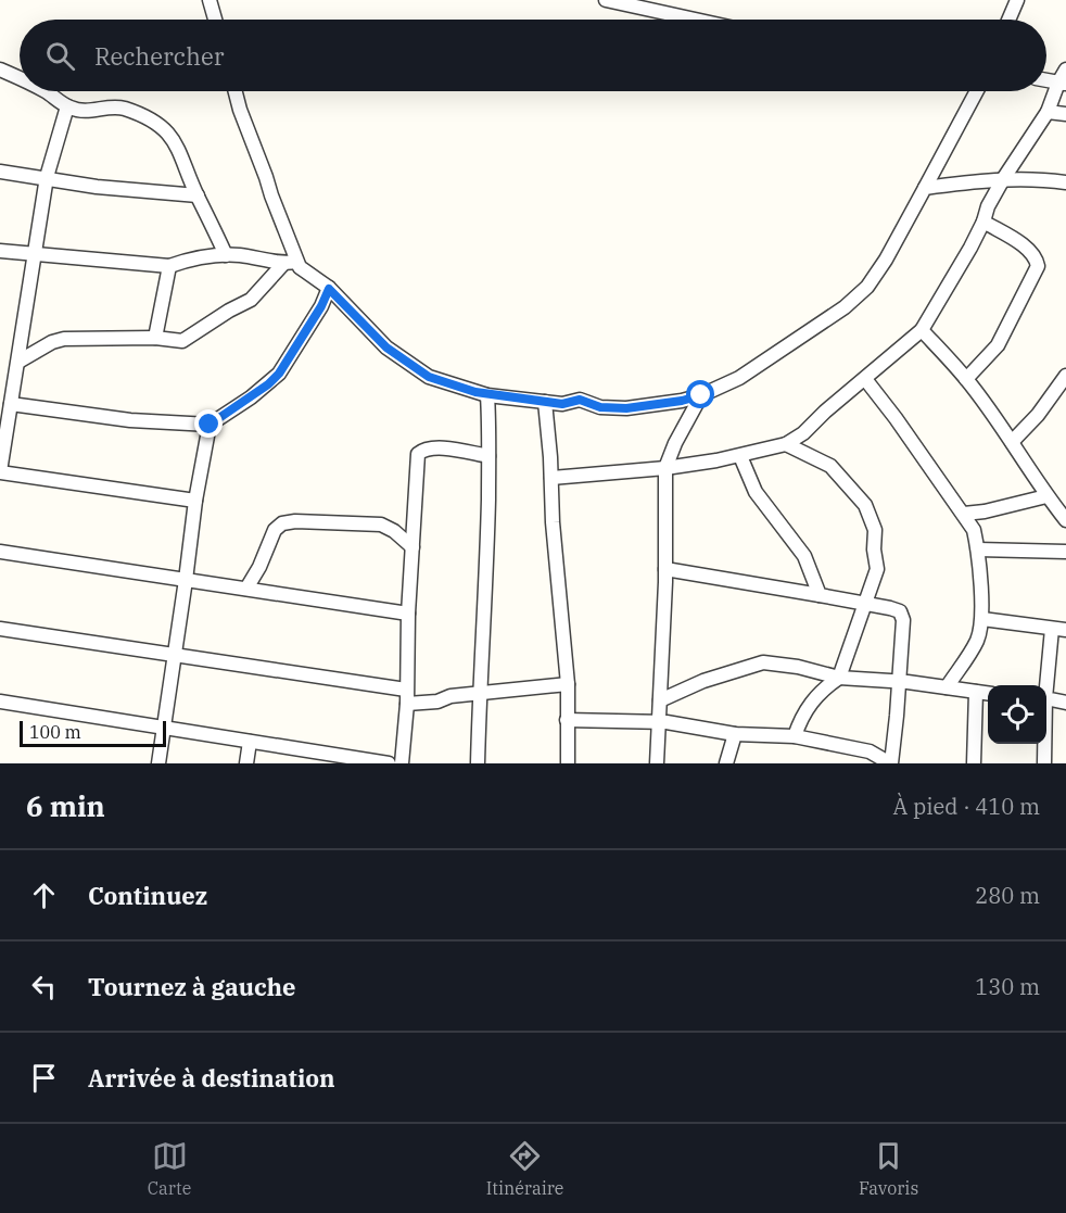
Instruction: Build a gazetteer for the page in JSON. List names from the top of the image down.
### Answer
{
  "scale_bar": "100 m",
  "page": {
    "search": "Rechercher",
    "scale": "100 m",
    "heading": ["6 min", "À pied · 410 m"],
    "list": [
      ["Continuez", "280 m"],
      ["Tournez à gauche", "130 m"],
      "Arrivée à destination"
    ],
    "nav": ["Carte", "Itinéraire", "Favoris"]
  }
}
